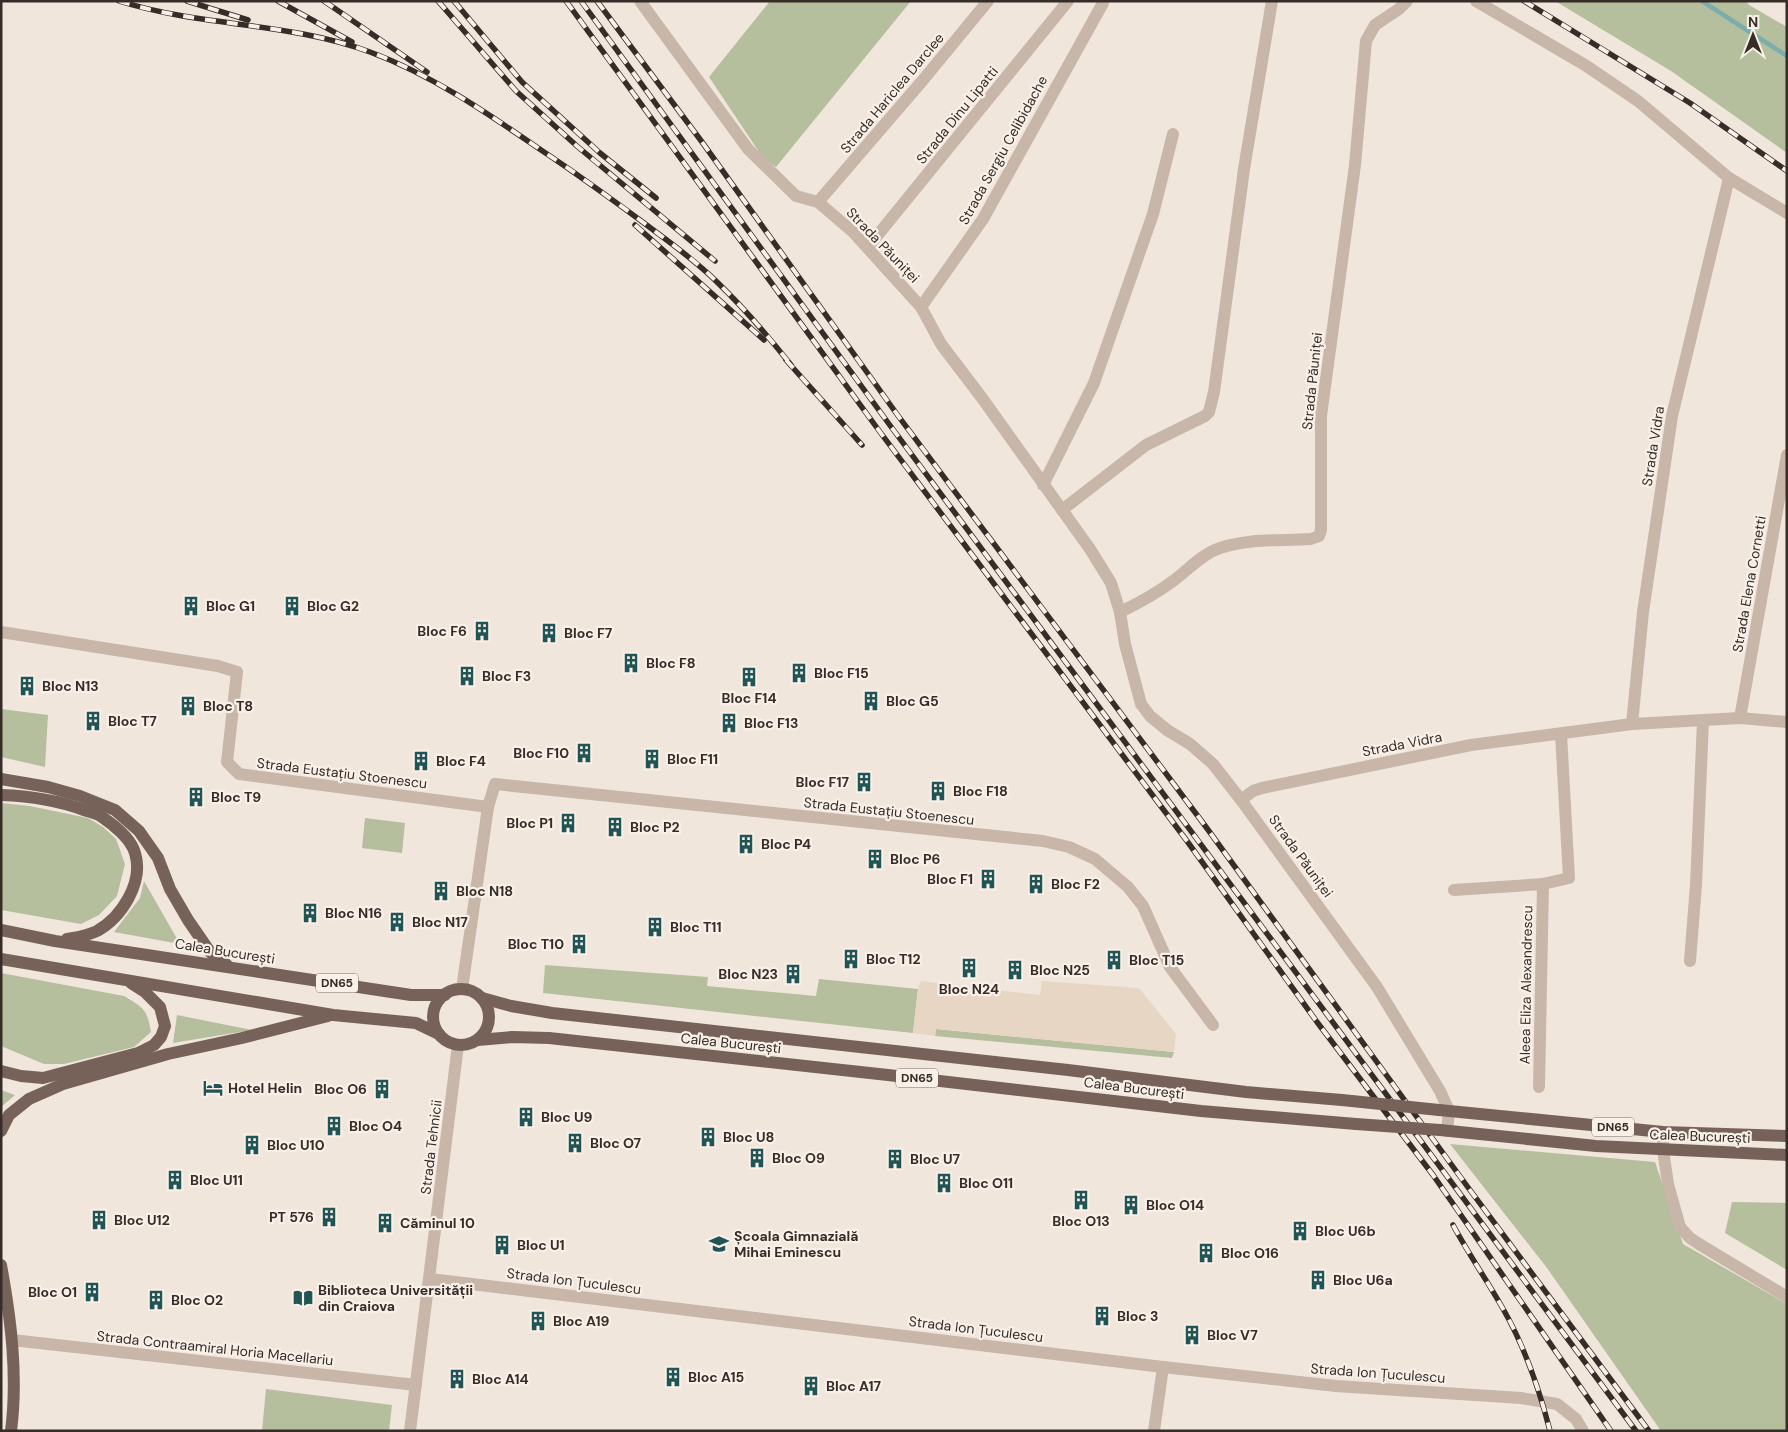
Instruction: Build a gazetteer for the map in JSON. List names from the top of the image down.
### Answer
{
  "streets": {
    "main road": ["Calea București", "DN65"],
    "street": [
      "Strada Hariclea Darclee",
      "Strada Dinu Lipatti",
      "Strada Sergiu Celibidache",
      "Strada Păuniței",
      "Strada Vidra",
      "Strada Elena Cornetti",
      "Strada Eustațiu Stoenescu",
      "Aleea Eliza Alexandrescu",
      "Strada Tehnicii",
      "Strada Ion Țuculescu",
      "Strada Contraamiral Horia Macellariu"
    ]
  },
  "crossings": [
    ["Strada Hariclea Darclee", "Strada Păuniței"],
    ["Strada Dinu Lipatti", "Strada Păuniței"],
    ["Strada Sergiu Celibidache", "Strada Păuniței"],
    ["Strada Păuniței", "Strada Vidra"],
    ["Strada Păuniței", "Calea București"],
    ["Strada Vidra", "Strada Elena Cornetti"],
    ["Strada Vidra", "Aleea Eliza Alexandrescu"],
    ["Strada Eustațiu Stoenescu", "Calea București"],
    ["Strada Eustațiu Stoenescu", "DN65"],
    ["Strada Eustațiu Stoenescu", "Strada Tehnicii"],
    ["Calea București", "DN65"],
    ["Calea București", "Strada Tehnicii"],
    ["DN65", "Strada Tehnicii"],
    ["Strada Tehnicii", "Strada Ion Țuculescu"],
    ["Strada Tehnicii", "Strada Contraamiral Horia Macellariu"]
  ],
  "places": {
    "building": [
      "Bloc G1",
      "Bloc G2",
      "Bloc F6",
      "Bloc F7",
      "Bloc F8",
      "Bloc F15",
      "Bloc F3",
      "Bloc F14",
      "Bloc N13",
      "Bloc G5",
      "Bloc T8",
      "Bloc T7",
      "Bloc F13",
      "Bloc F10",
      "Bloc F11",
      "Bloc F4",
      "Bloc F17",
      "Bloc F18",
      "Bloc T9",
      "Bloc P1",
      "Bloc P2",
      "Bloc P4",
      "Bloc P6",
      "Bloc F1",
      "Bloc F2",
      "Bloc N18",
      "Bloc N16",
      "Bloc N17",
      "Bloc T11",
      "Bloc T10",
      "Bloc T12",
      "Bloc T15",
      "Bloc N24",
      "Bloc N25",
      "Bloc N23",
      "Bloc O6",
      "Bloc U9",
      "Bloc O4",
      "Bloc U8",
      "Bloc O7",
      "Bloc U10",
      "Bloc O9",
      "Bloc U7",
      "Bloc U11",
      "Bloc O11",
      "Bloc O13",
      "Bloc O14",
      "PT 576",
      "Bloc U12",
      "Căminul 10",
      "Bloc U6b",
      "Bloc U1",
      "Bloc O16",
      "Bloc U6a",
      "Bloc O1",
      "Bloc O2",
      "Bloc 3",
      "Bloc A19",
      "Bloc V7",
      "Bloc A15",
      "Bloc A14",
      "Bloc A17"
    ],
    "hotel": ["Hotel Helin"],
    "school or university": ["Școala Gimnazială Mihai Eminescu"],
    "library": ["Biblioteca Universității din Craiova"]
  },
  "north": "top"
}
